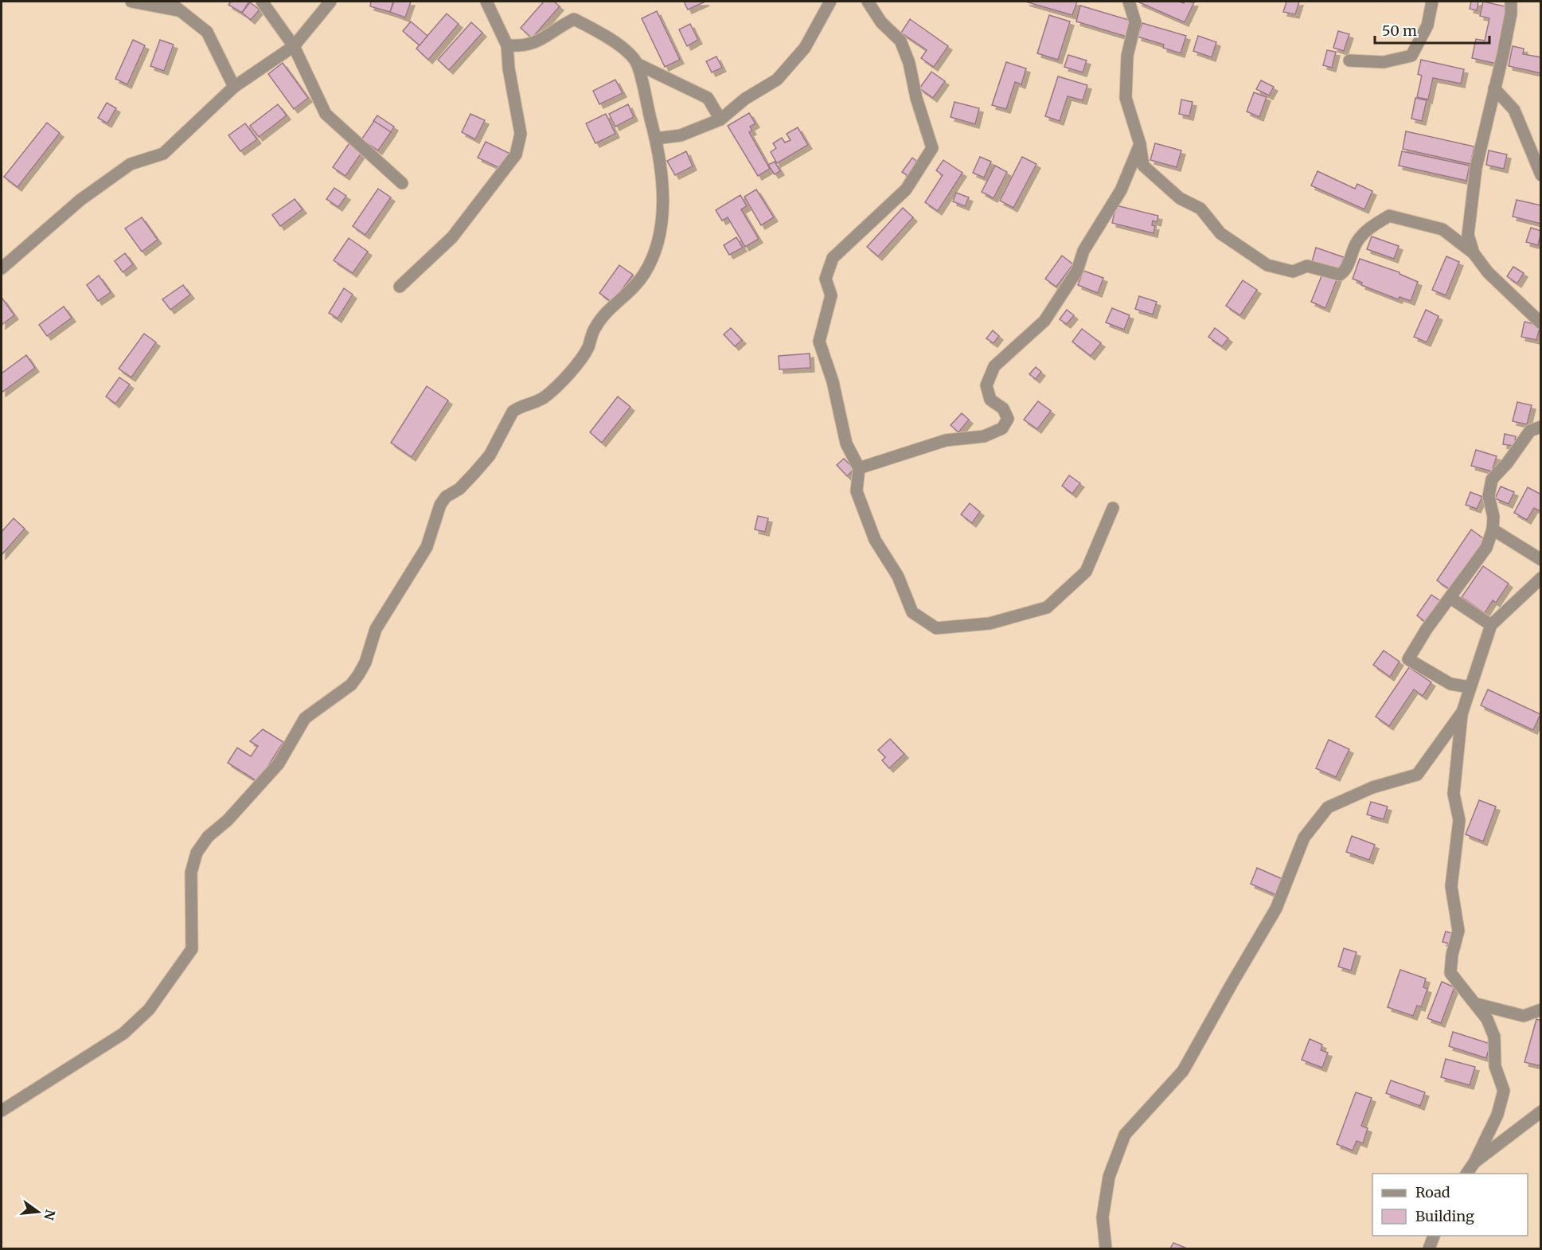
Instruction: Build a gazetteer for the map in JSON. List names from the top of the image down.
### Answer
{
  "legend": ["Road", "Building"],
  "scale_bar": "50 m",
  "north": "right"
}
